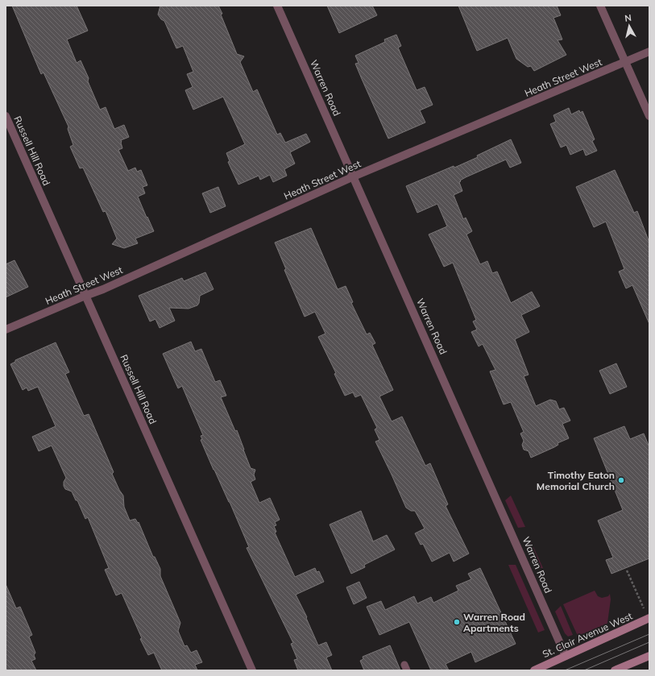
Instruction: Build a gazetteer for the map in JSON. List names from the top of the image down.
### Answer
{
  "streets": {
    "main road": ["St. Clair Avenue West"],
    "street": ["Heath Street West", "Warren Road", "Russell Hill Road"]
  },
  "crossings": [
    ["Heath Street West", "Warren Road"],
    ["Heath Street West", "Russell Hill Road"],
    ["Warren Road", "St. Clair Avenue West"]
  ],
  "places": ["Timothy Eaton Memorial Church", "Warren Road Apartments"],
  "north": "top"
}
